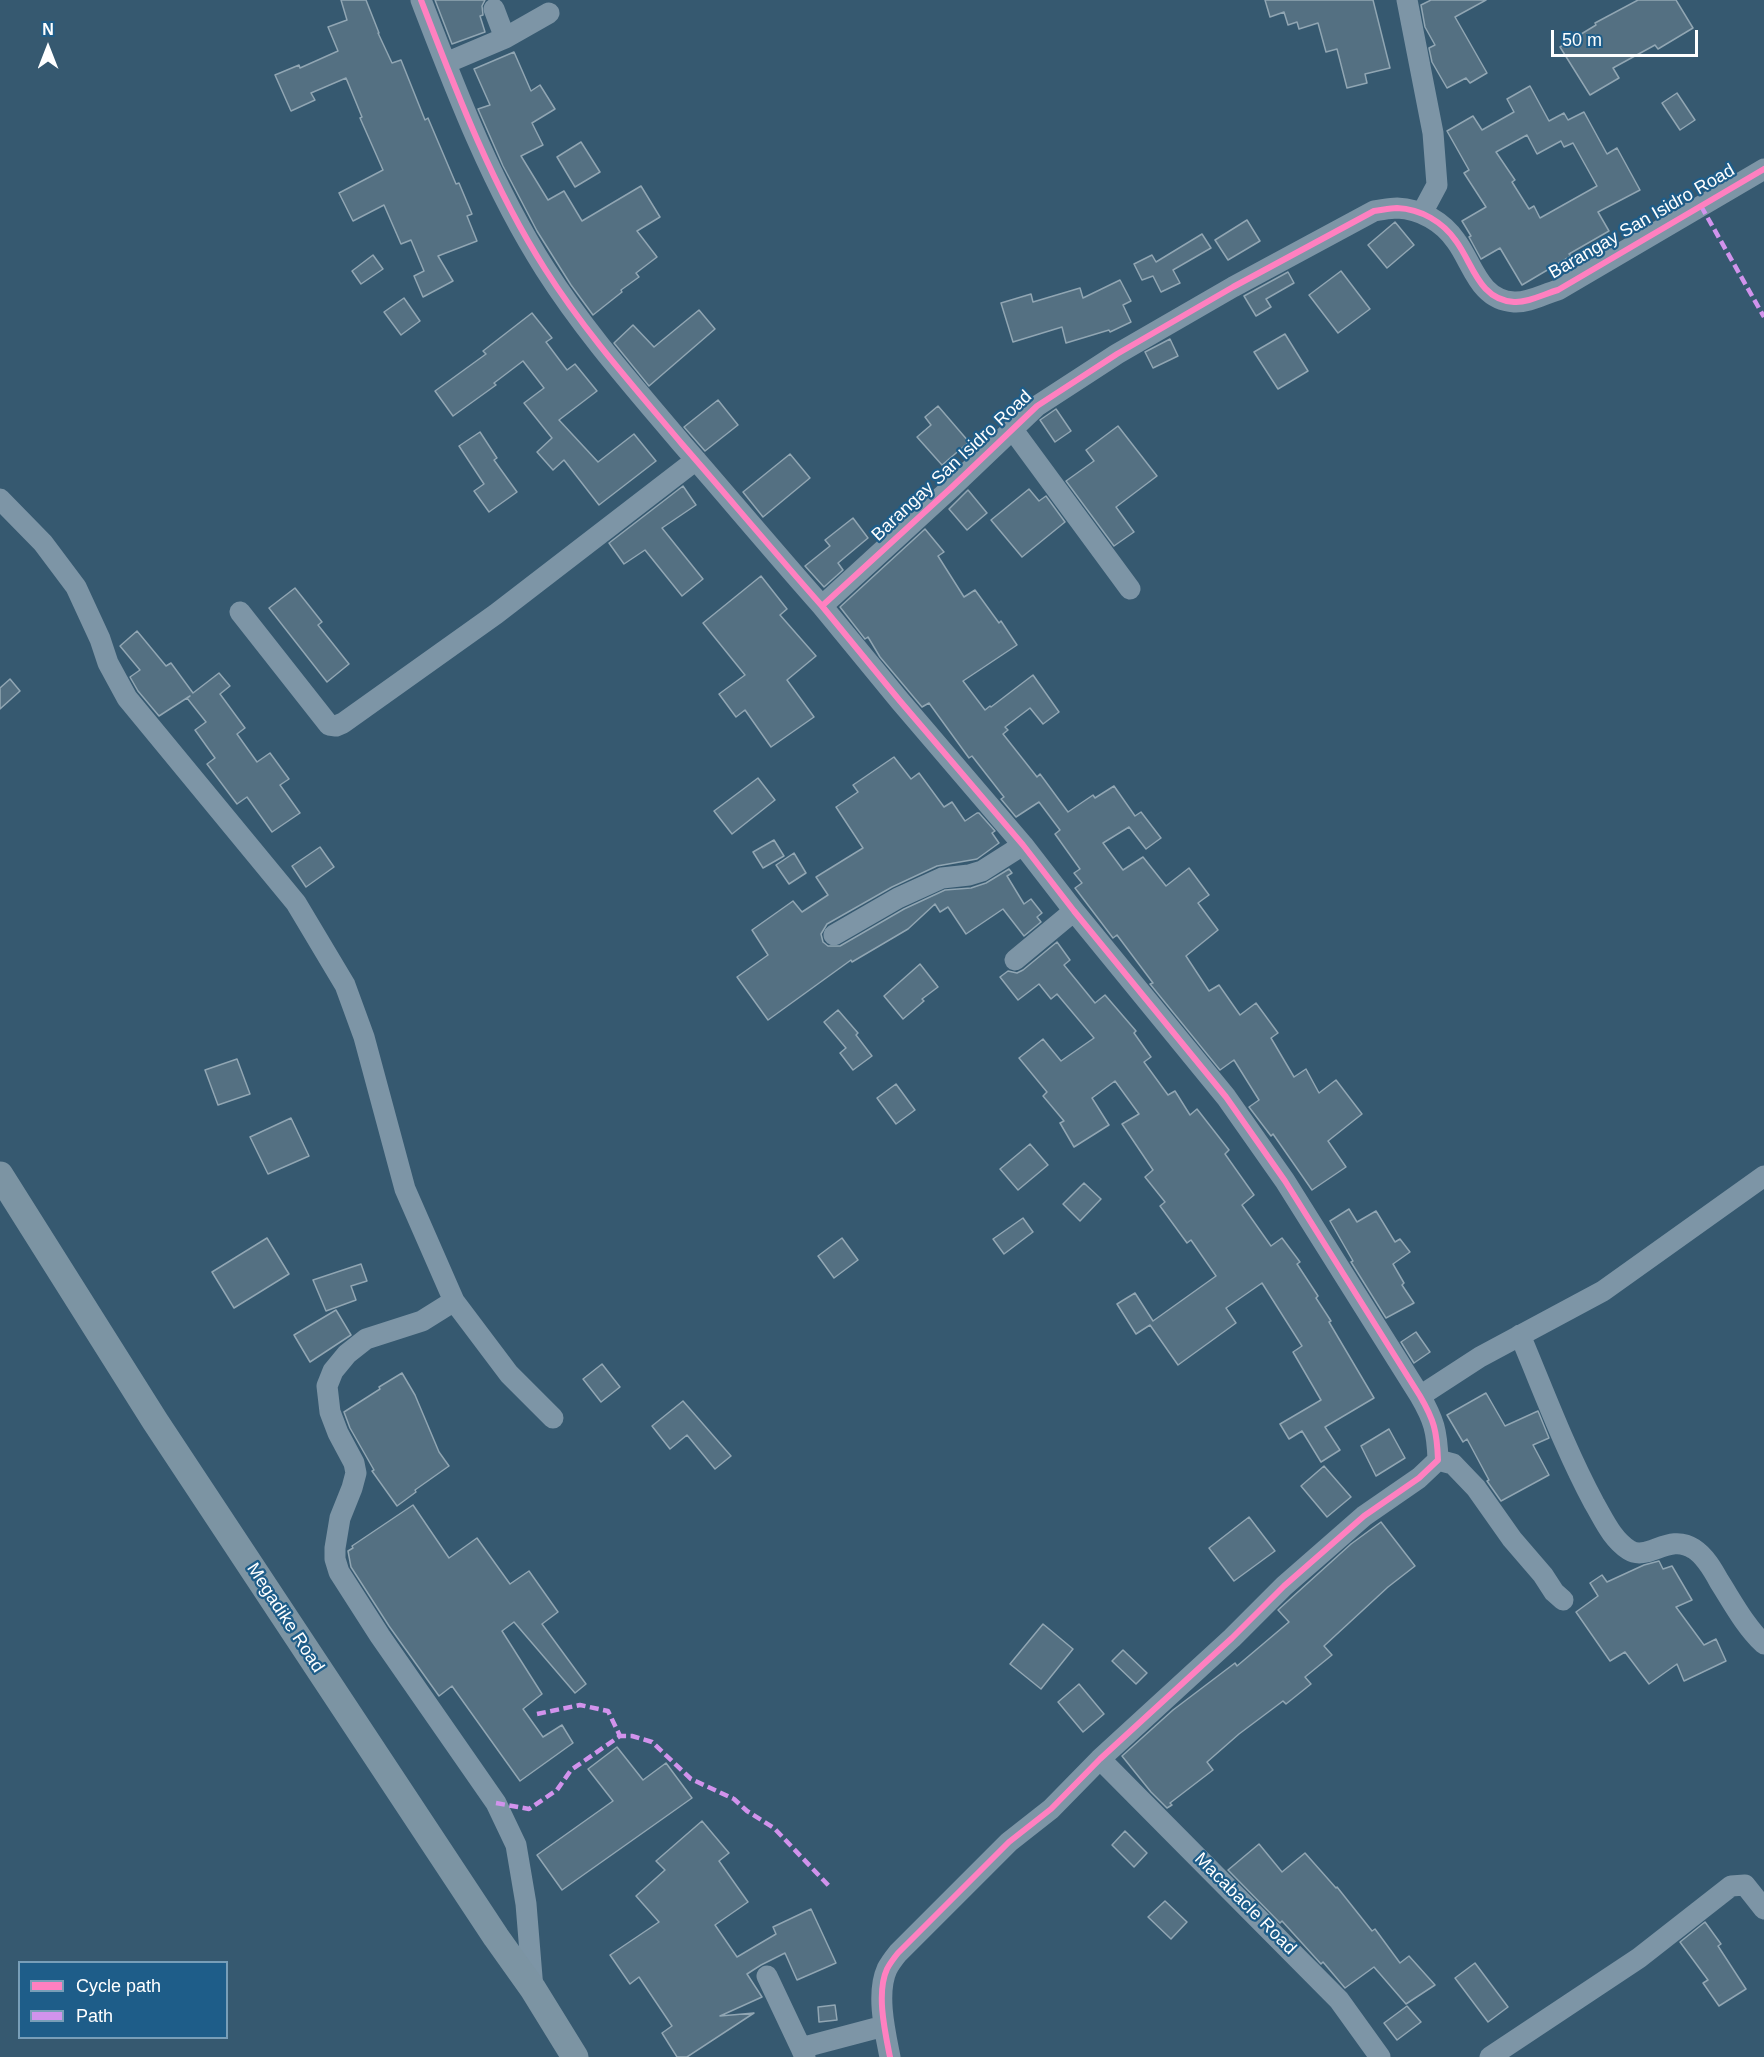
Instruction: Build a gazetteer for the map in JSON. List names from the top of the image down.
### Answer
{
  "streets": {
    "main road": ["Megadike Road"],
    "street": ["Barangay San Isidro Road", "Macabacle Road"]
  },
  "legend": ["Cycle path", "Path"],
  "scale_bar": "50 m",
  "north": "top"
}
